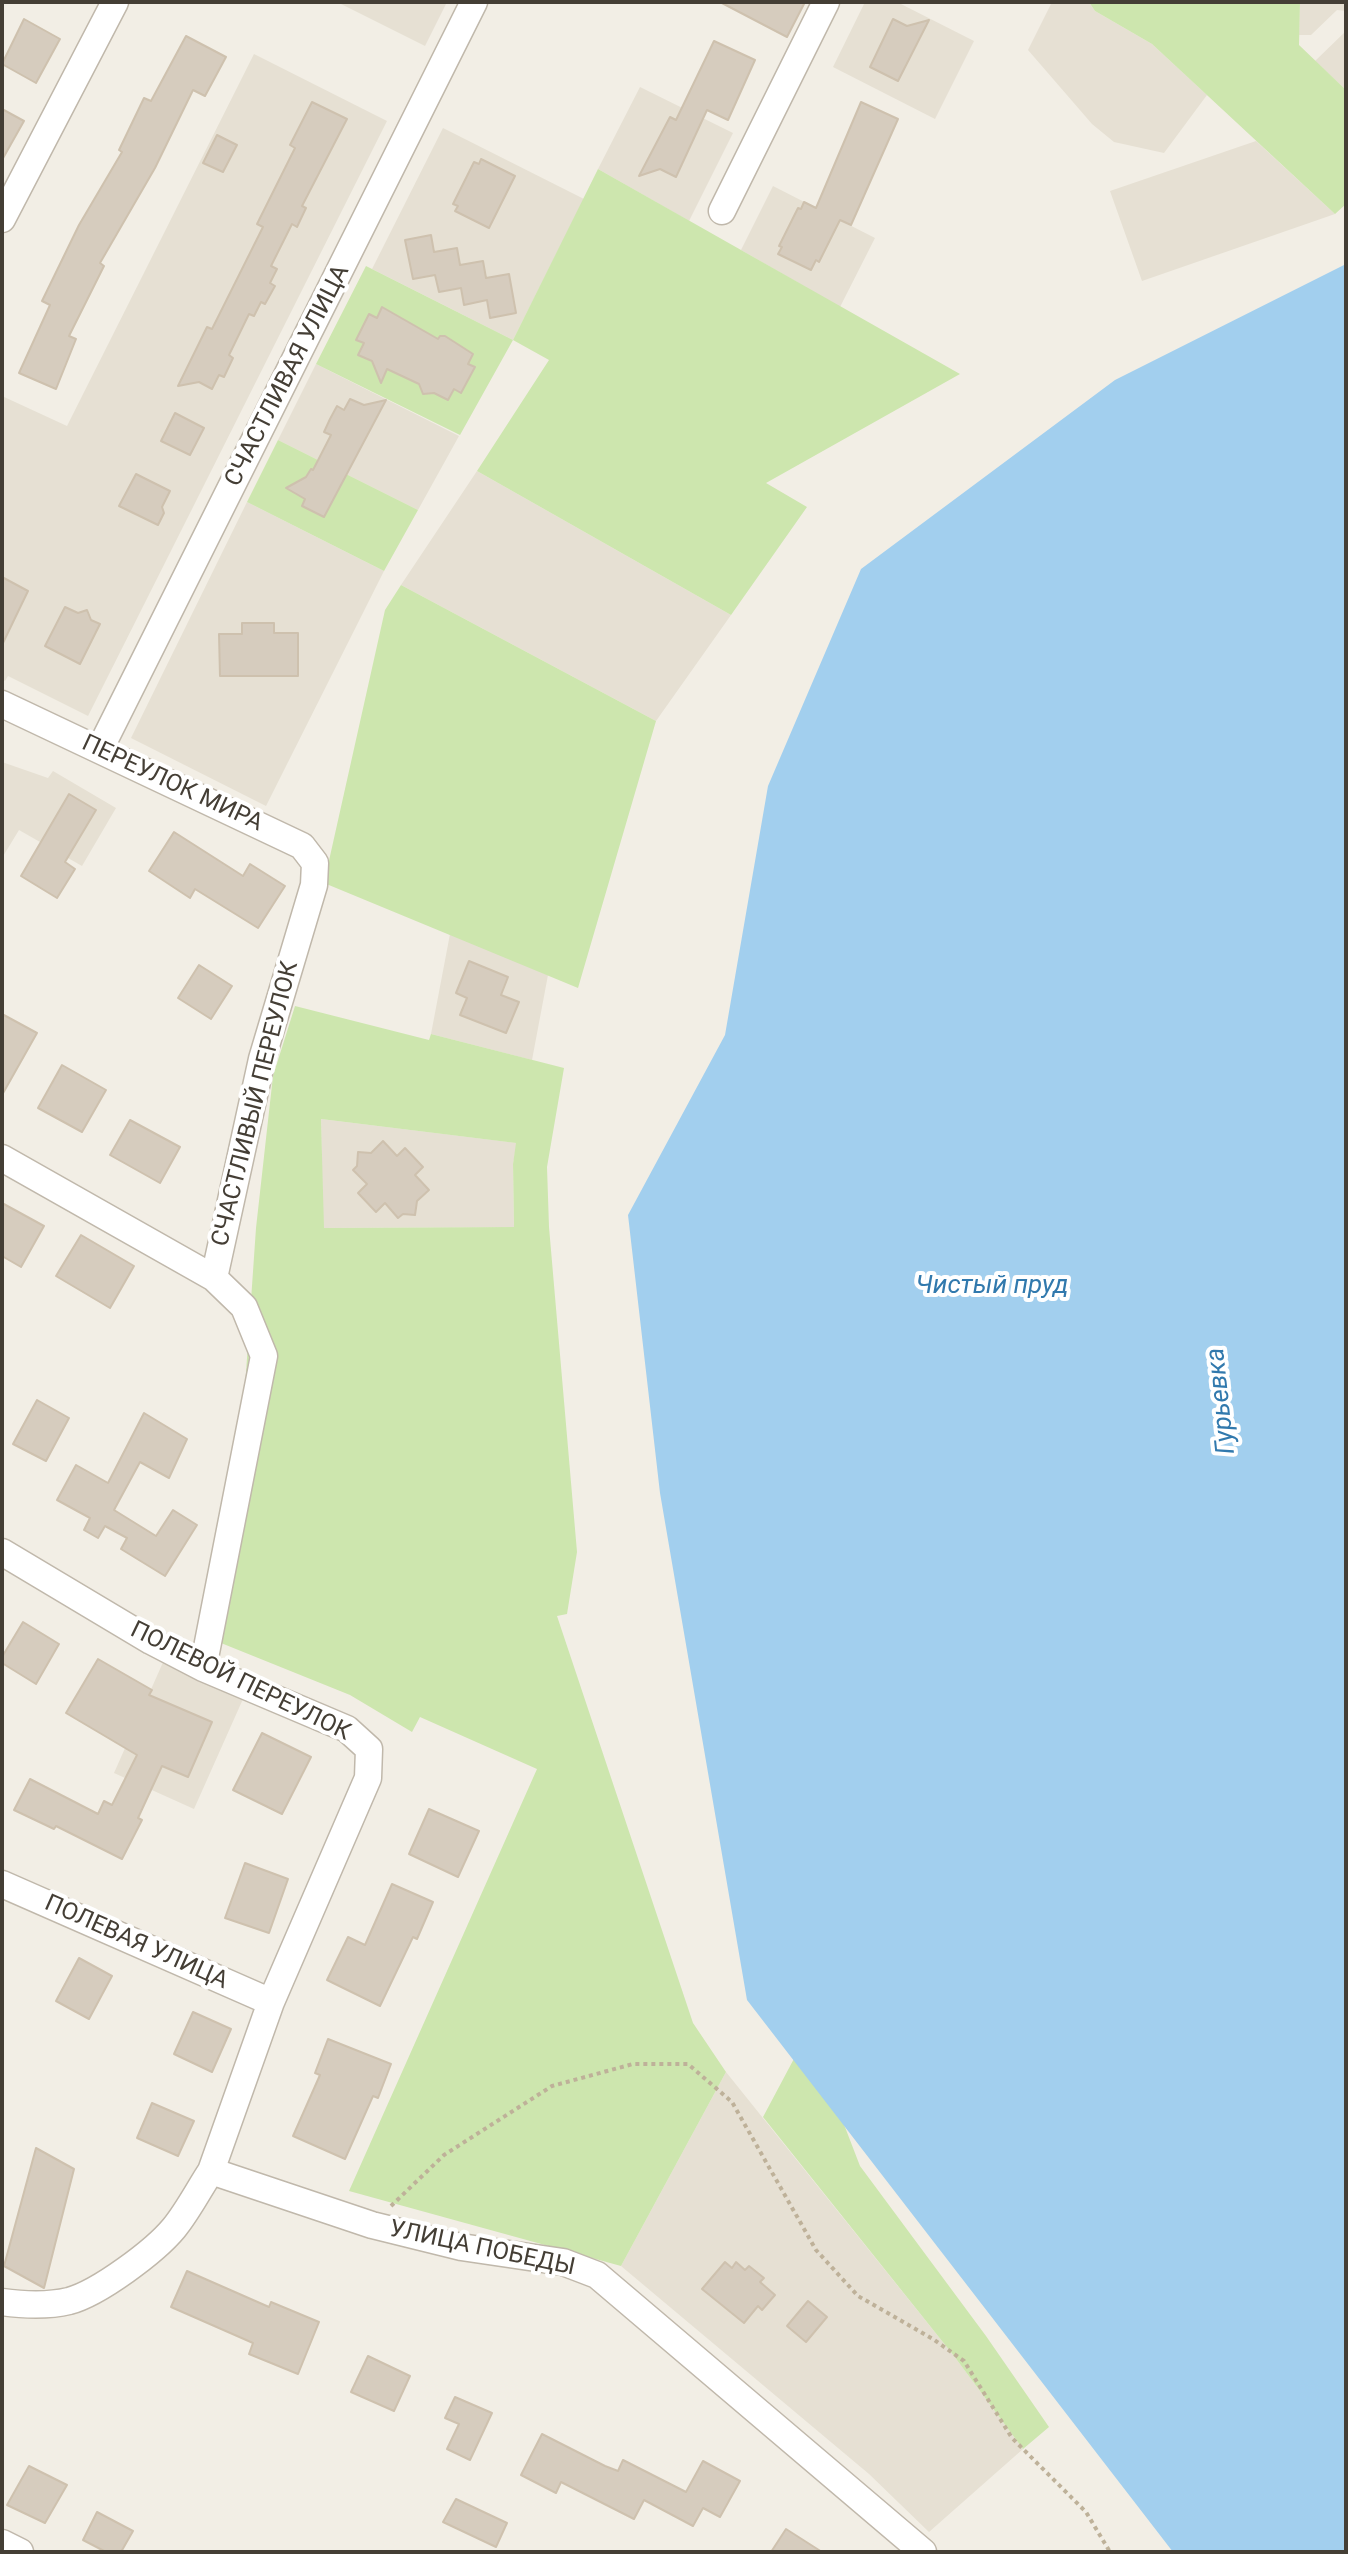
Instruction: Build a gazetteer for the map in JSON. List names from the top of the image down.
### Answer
{
  "streets": {
    "street": [
      "СЧАСТЛИВАЯ УЛИЦА",
      "ПЕРЕУЛОК МИРА",
      "СЧАСТЛИВЫЙ ПЕРЕУЛОК",
      "ПОЛЕВОЙ ПЕРЕУЛОК",
      "ПОЛЕВАЯ УЛИЦА",
      "УЛИЦА ПОБЕДЫ"
    ]
  },
  "crossings": [
    ["СЧАСТЛИВАЯ УЛИЦА", "ПЕРЕУЛОК МИРА"],
    ["ПЕРЕУЛОК МИРА", "СЧАСТЛИВЫЙ ПЕРЕУЛОК"],
    ["ПОЛЕВОЙ ПЕРЕУЛОК", "ПОЛЕВАЯ УЛИЦА"]
  ],
  "water": ["Чистый пруд", "Гурьевка"]
}
